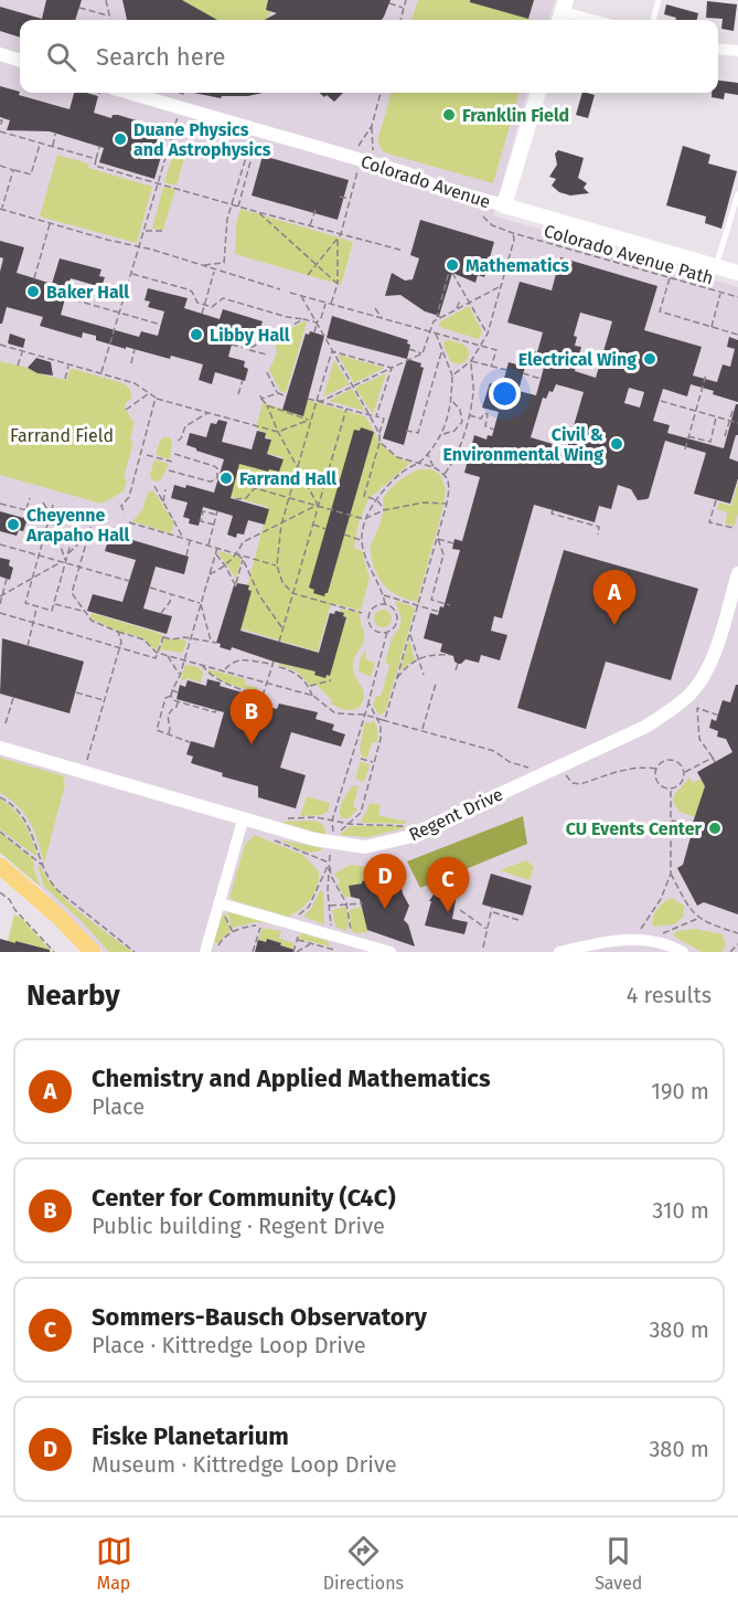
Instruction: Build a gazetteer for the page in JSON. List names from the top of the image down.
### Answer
{
  "streets": {
    "main road": ["Colorado Avenue"],
    "street": ["Regent Drive"],
    "path": ["Colorado Avenue Path"]
  },
  "parks": ["Farrand Field"],
  "places": [
    "Franklin Field",
    "Duane Physics and Astrophysics",
    "Mathematics",
    "Baker Hall",
    "Libby Hall",
    "Electrical Wing",
    "Civil & Environmental Wing",
    "Farrand Hall",
    "Cheyenne Arapaho Hall",
    "CU Events Center"
  ],
  "page": {
    "search": "Search here",
    "pins": [
      "A",
      "B",
      "D",
      "C"
    ],
    "heading": ["Nearby", "4 results"],
    "list": [
      {
        "mark": "A",
        "name": "Chemistry and Applied Mathematics",
        "note": "Place",
        "value": "190 m"
      },
      {
        "mark": "B",
        "name": "Center for Community (C4C)",
        "note": "Public building · Regent Drive",
        "value": "310 m"
      },
      {
        "mark": "C",
        "name": "Sommers-Bausch Observatory",
        "note": "Place · Kittredge Loop Drive",
        "value": "380 m"
      },
      {
        "mark": "D",
        "name": "Fiske Planetarium",
        "note": "Museum · Kittredge Loop Drive",
        "value": "380 m"
      }
    ],
    "nav": ["Map", "Directions", "Saved"]
  }
}
